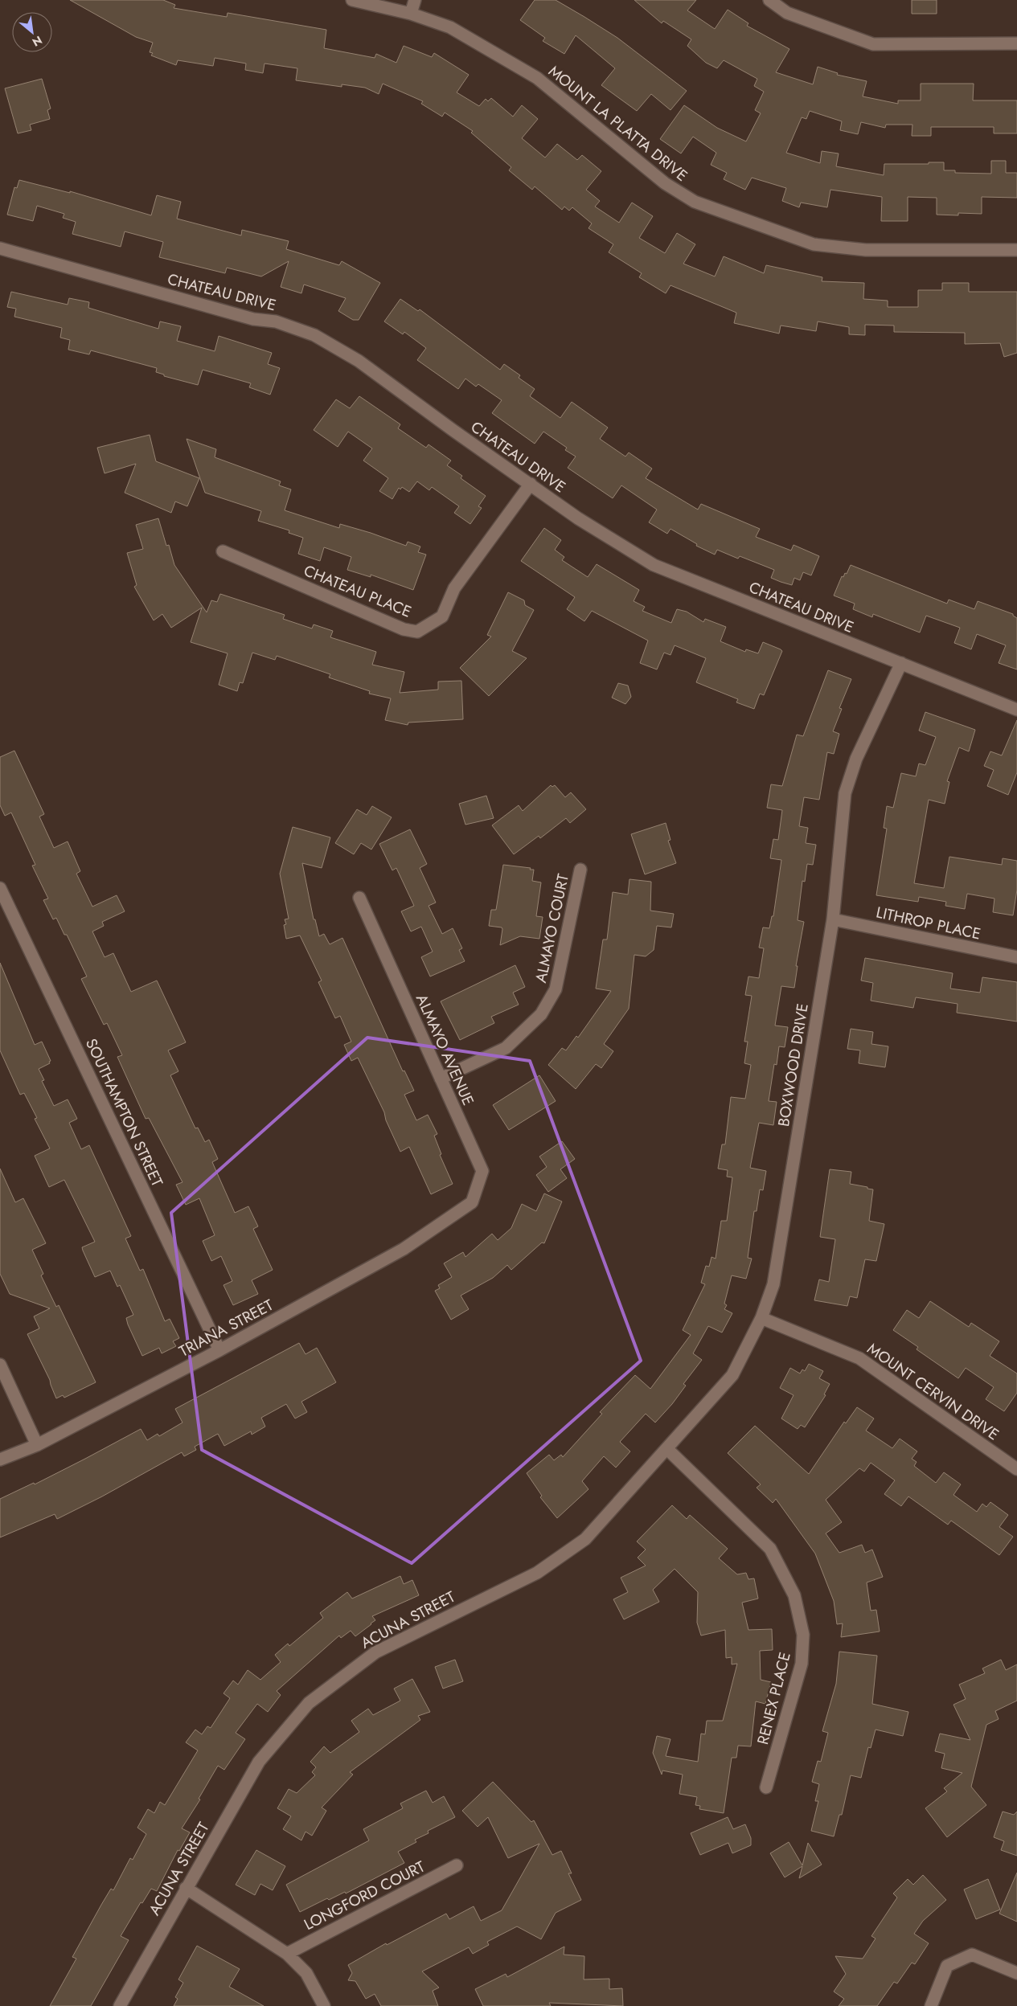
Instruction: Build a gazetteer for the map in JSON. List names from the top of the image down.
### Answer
{
  "streets": {
    "street": [
      "MOUNT LA PLATTA DRIVE",
      "CHATEAU DRIVE",
      "CHATEAU PLACE",
      "LITHROP PLACE",
      "ALMAYO COURT",
      "ALMAYO AVENUE",
      "BOXWOOD DRIVE",
      "SOUTHAMPTON STREET",
      "TRIANA STREET",
      "MOUNT CERVIN DRIVE",
      "ACUNA STREET",
      "RENEX PLACE",
      "LONGFORD COURT"
    ]
  },
  "crossings": [
    ["CHATEAU DRIVE", "CHATEAU PLACE"],
    ["CHATEAU DRIVE", "BOXWOOD DRIVE"],
    ["LITHROP PLACE", "BOXWOOD DRIVE"],
    ["ALMAYO COURT", "ALMAYO AVENUE"],
    ["ALMAYO AVENUE", "TRIANA STREET"],
    ["BOXWOOD DRIVE", "MOUNT CERVIN DRIVE"],
    ["BOXWOOD DRIVE", "ACUNA STREET"],
    ["BOXWOOD DRIVE", "RENEX PLACE"],
    ["SOUTHAMPTON STREET", "TRIANA STREET"],
    ["ACUNA STREET", "RENEX PLACE"]
  ],
  "north": "bottom right"
}
